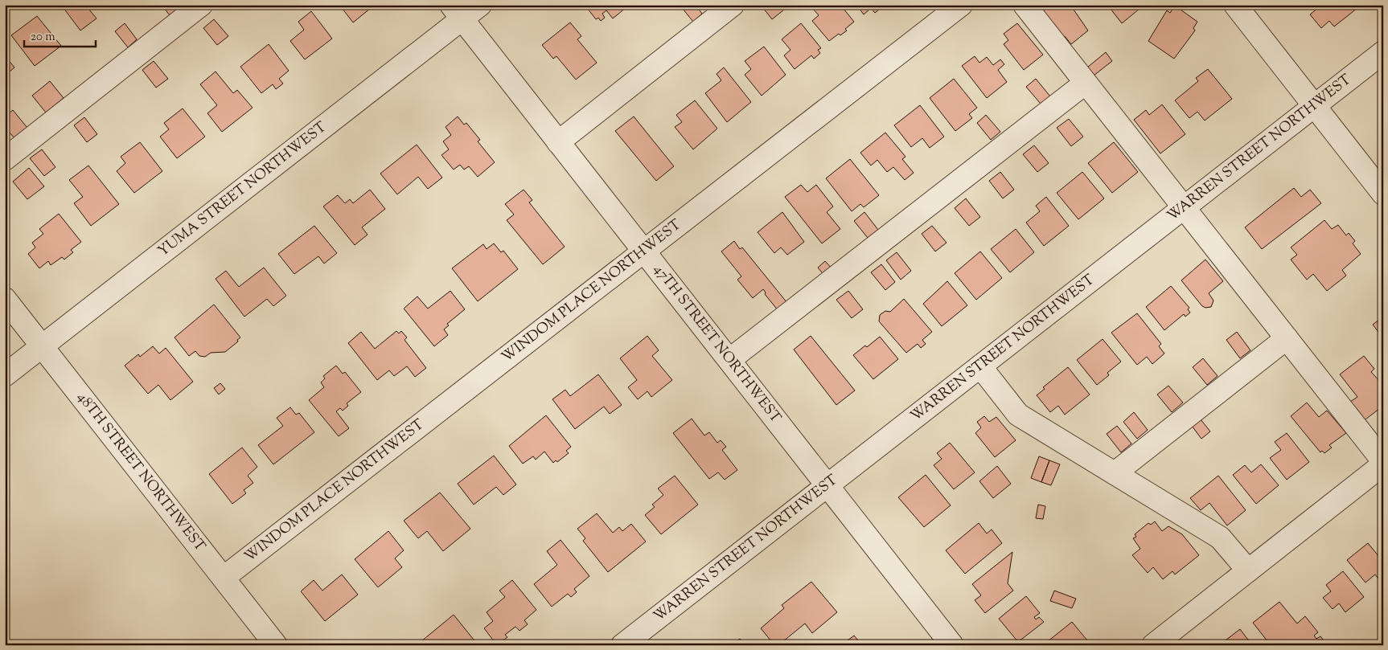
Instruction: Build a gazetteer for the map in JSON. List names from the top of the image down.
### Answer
{
  "streets": {
    "street": [
      "WARREN STREET NORTHWEST",
      "YUMA STREET NORTHWEST",
      "WINDOM PLACE NORTHWEST",
      "47TH STREET NORTHWEST",
      "48TH STREET NORTHWEST"
    ]
  },
  "crossings": [
    ["WARREN STREET NORTHWEST", "47TH STREET NORTHWEST"],
    ["YUMA STREET NORTHWEST", "47TH STREET NORTHWEST"],
    ["YUMA STREET NORTHWEST", "48TH STREET NORTHWEST"],
    ["WINDOM PLACE NORTHWEST", "47TH STREET NORTHWEST"],
    ["WINDOM PLACE NORTHWEST", "48TH STREET NORTHWEST"]
  ],
  "scale_bar": "20 m"
}
